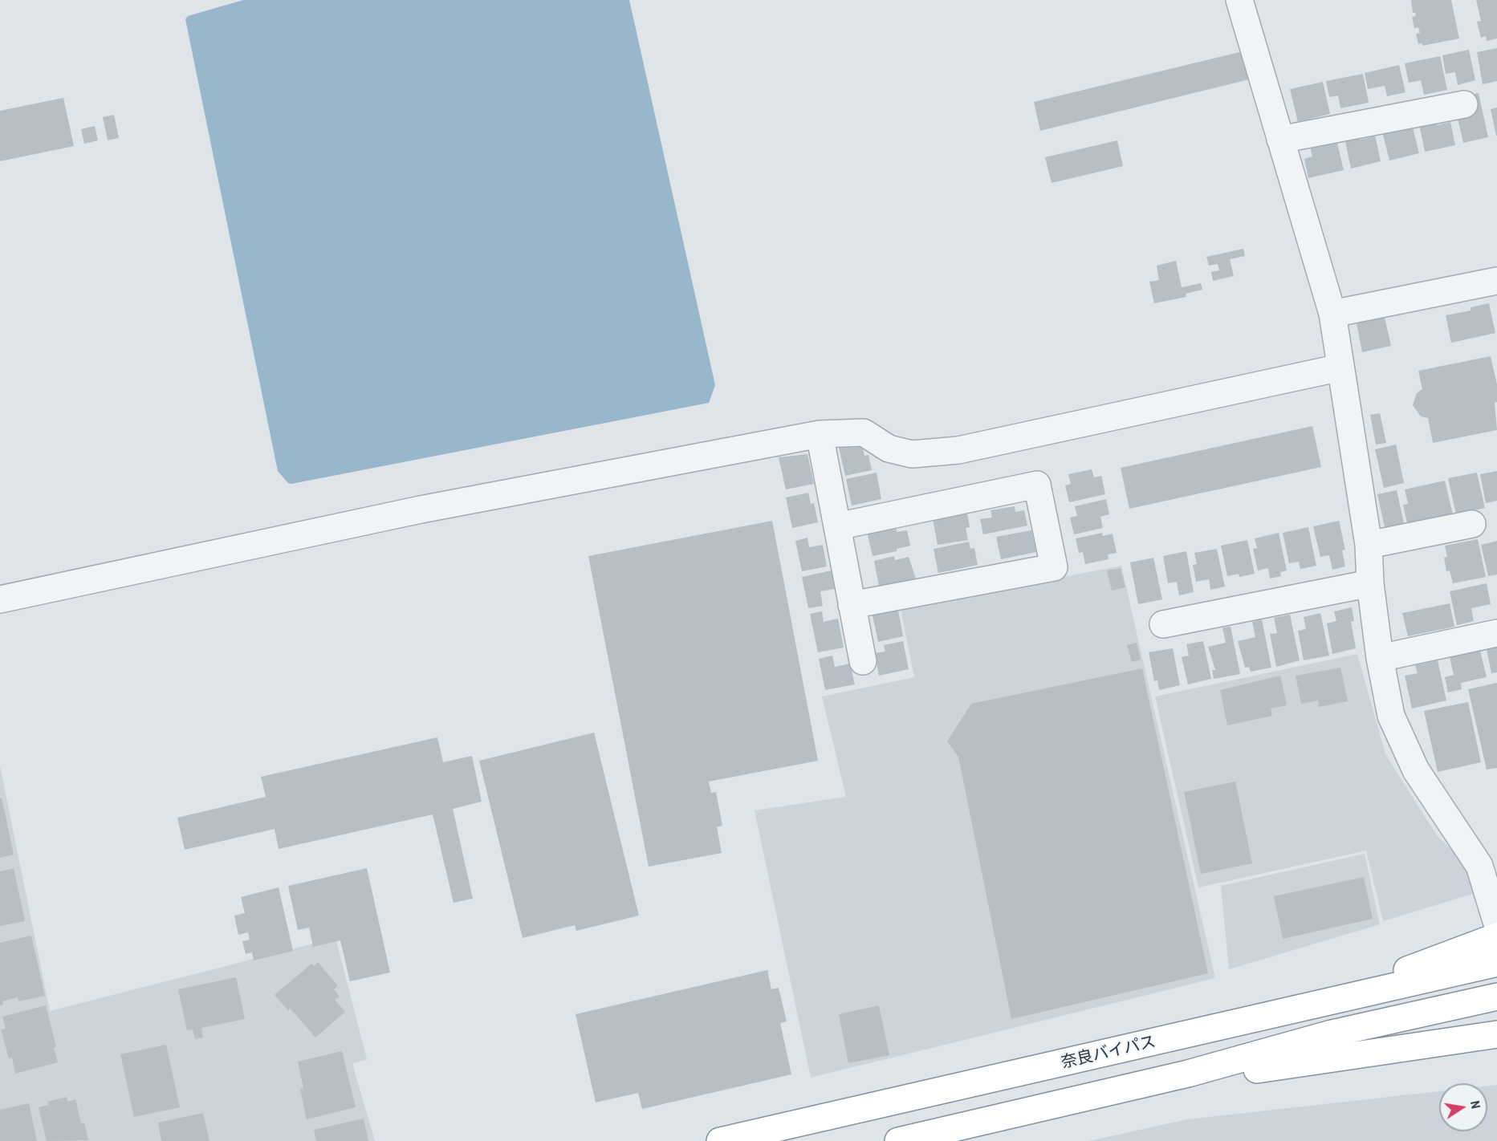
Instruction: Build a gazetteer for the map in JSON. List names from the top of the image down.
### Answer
{
  "streets": {
    "highway": ["奈良バイパス"]
  },
  "north": "right"
}
